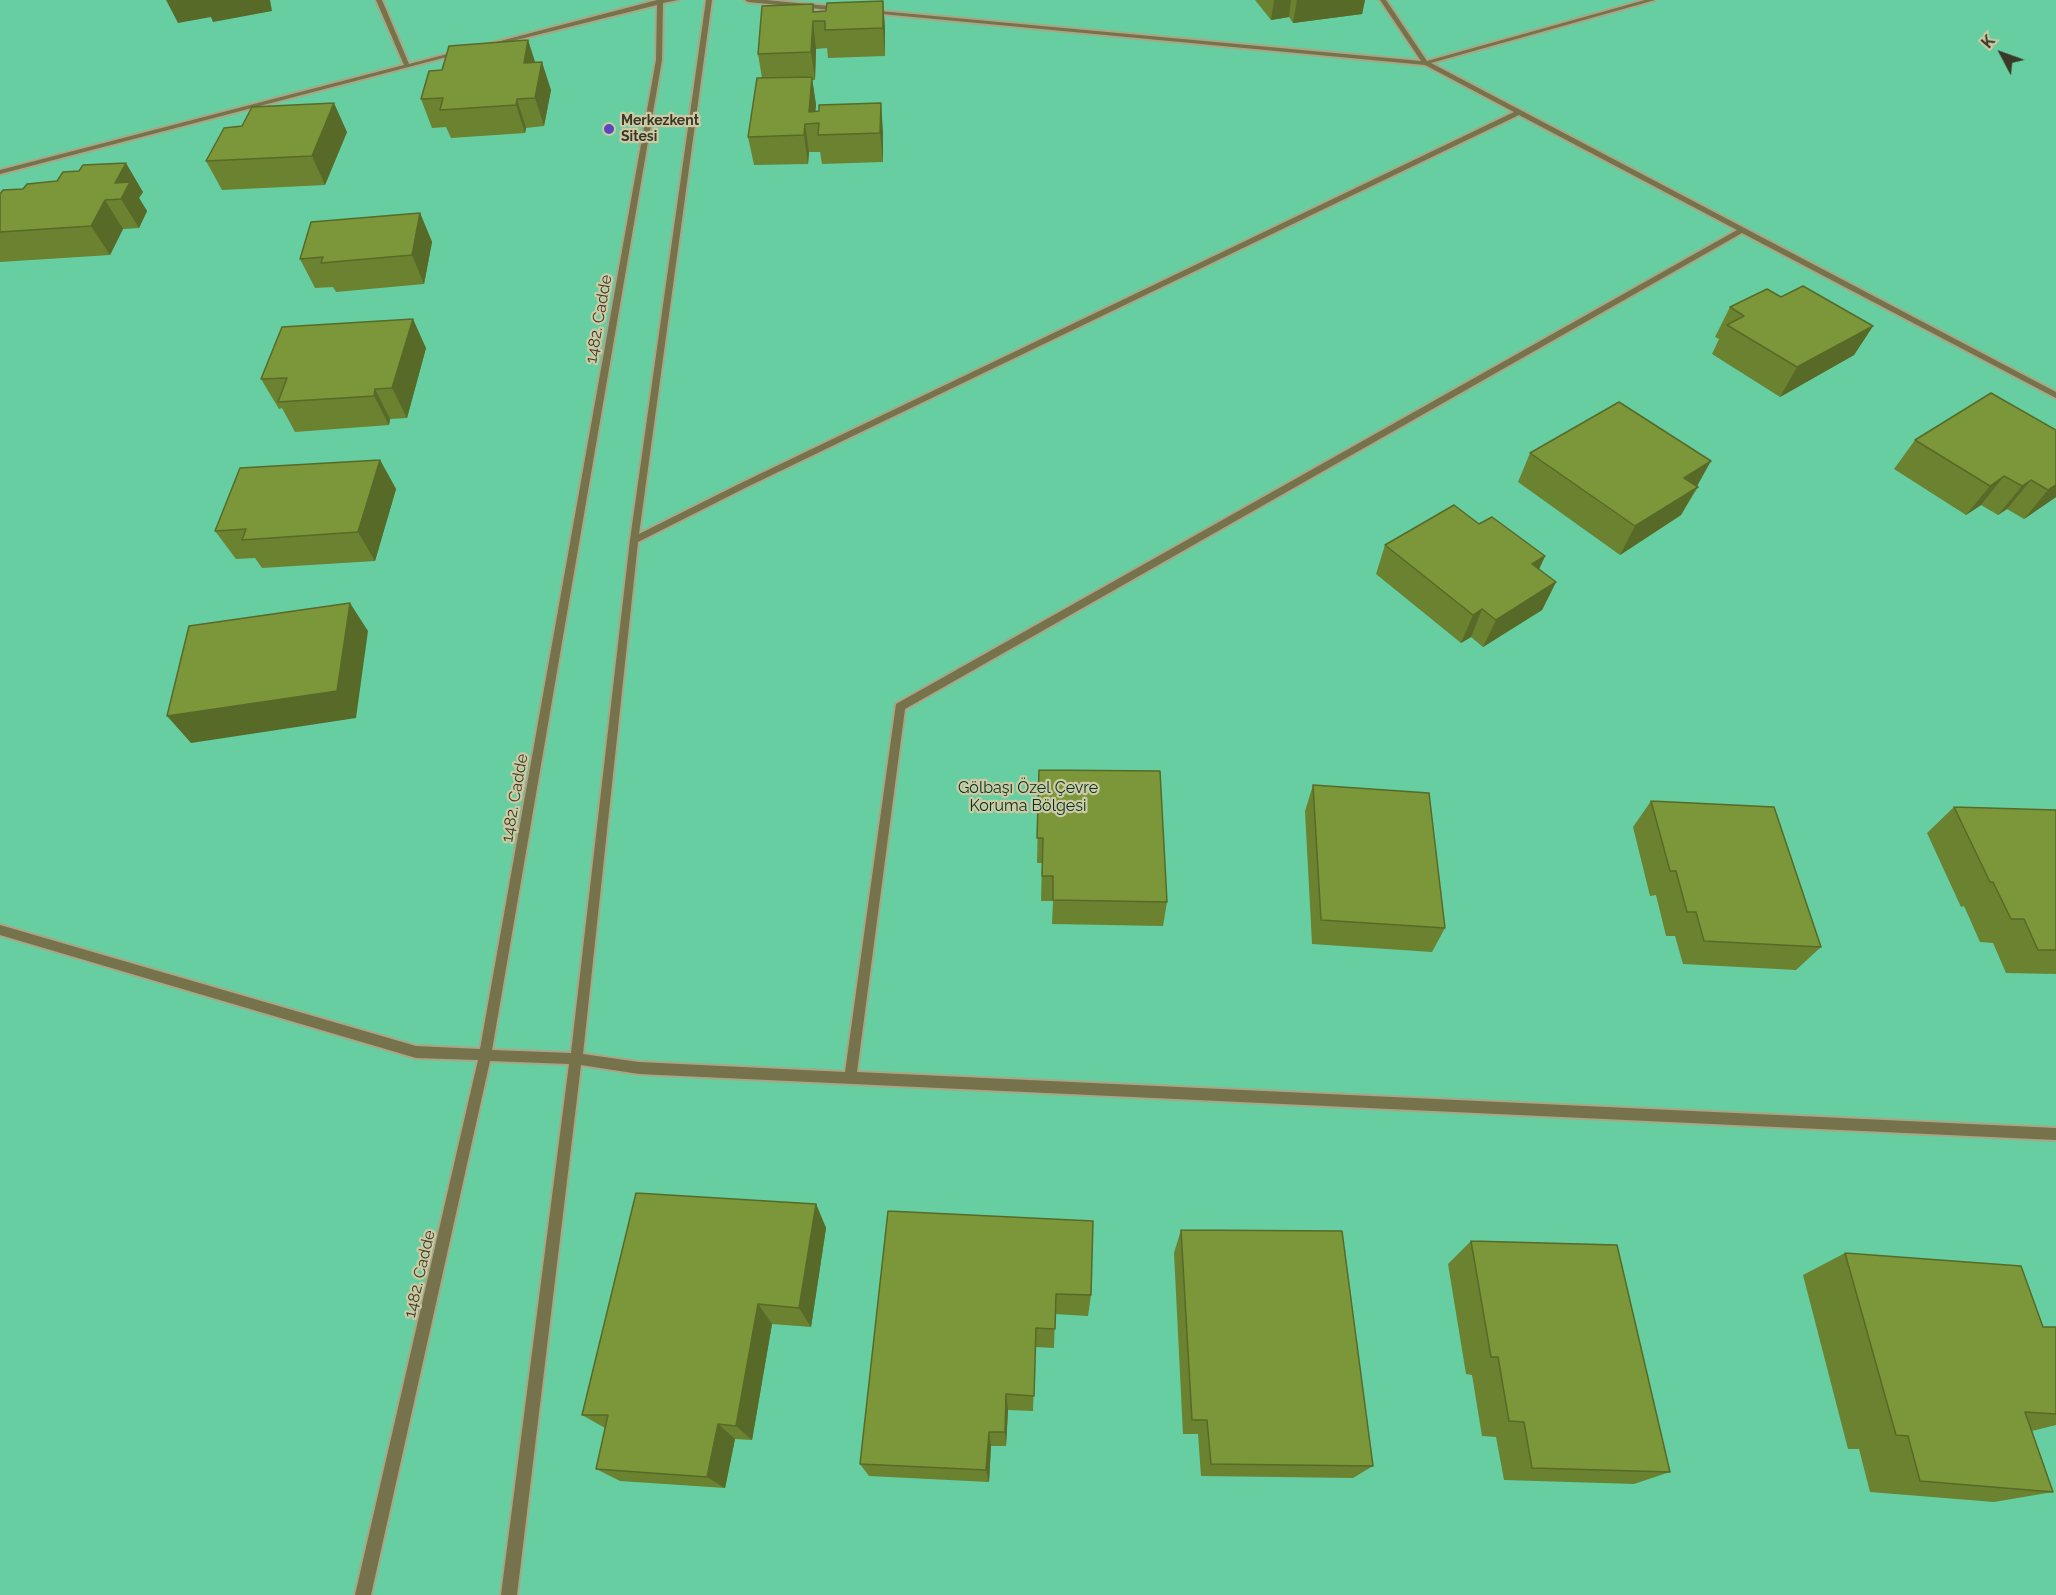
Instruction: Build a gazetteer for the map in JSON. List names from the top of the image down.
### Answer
{
  "streets": {
    "street": ["1482. Cadde"]
  },
  "parks": ["Gölbaşı Özel Çevre Koruma Bölgesi"],
  "places": ["Merkezkent Sitesi"],
  "north": "top left"
}
